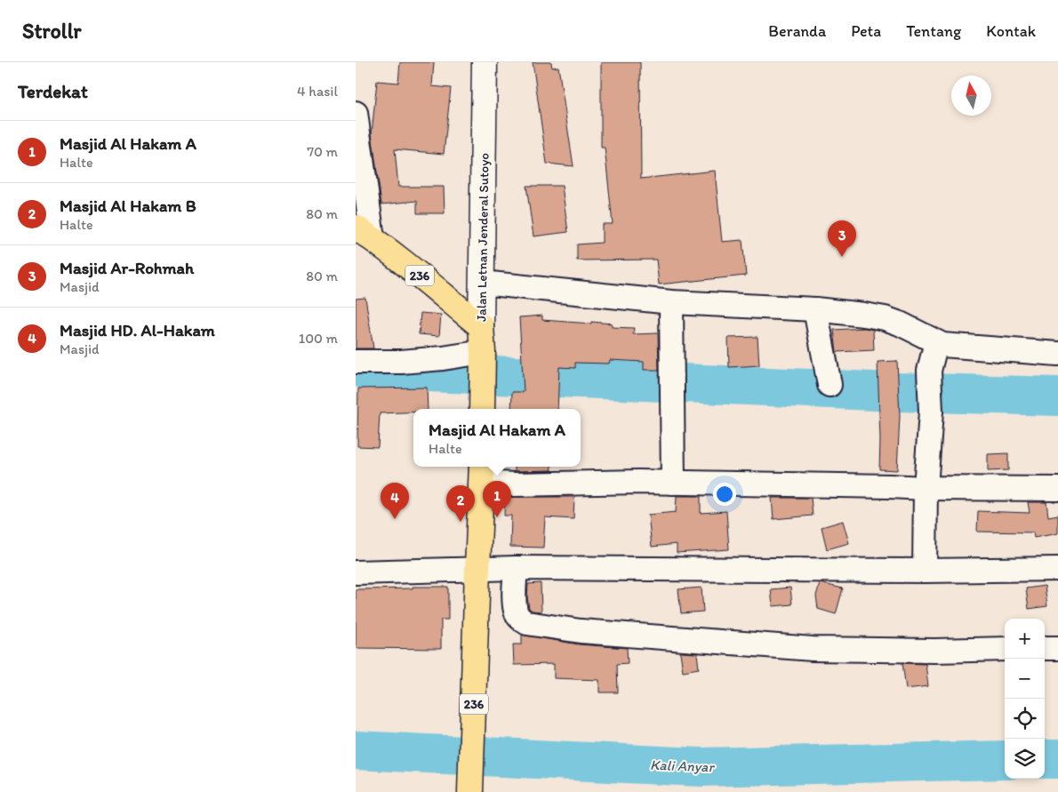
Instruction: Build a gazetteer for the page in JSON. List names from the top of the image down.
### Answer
{
  "streets": {
    "main road": ["Jalan Letnan Jenderal Sutoyo", "236"]
  },
  "crossings": [
    ["Jalan Letnan Jenderal Sutoyo", "236"]
  ],
  "water": ["Kali Anyar"],
  "north": "top",
  "page": {
    "header": "Strollr",
    "nav": [
      "Beranda",
      "Peta",
      "Tentang",
      "Kontak"
    ],
    "heading": ["Terdekat", "4 hasil"],
    "list": [
      {
        "mark": "1",
        "name": "Masjid Al Hakam A",
        "note": "Halte",
        "value": "70 m"
      },
      {
        "mark": "2",
        "name": "Masjid Al Hakam B",
        "note": "Halte",
        "value": "80 m"
      },
      {
        "mark": "3",
        "name": "Masjid Ar-Rohmah",
        "note": "Masjid",
        "value": "80 m"
      },
      {
        "mark": "4",
        "name": "Masjid HD. Al-Hakam",
        "note": "Masjid",
        "value": "100 m"
      }
    ],
    "pins": [
      "3",
      "1",
      "4",
      "2"
    ],
    "popup": ["Masjid Al Hakam A", "Halte"],
    "map_buttons": ["+", "−"]
  }
}
